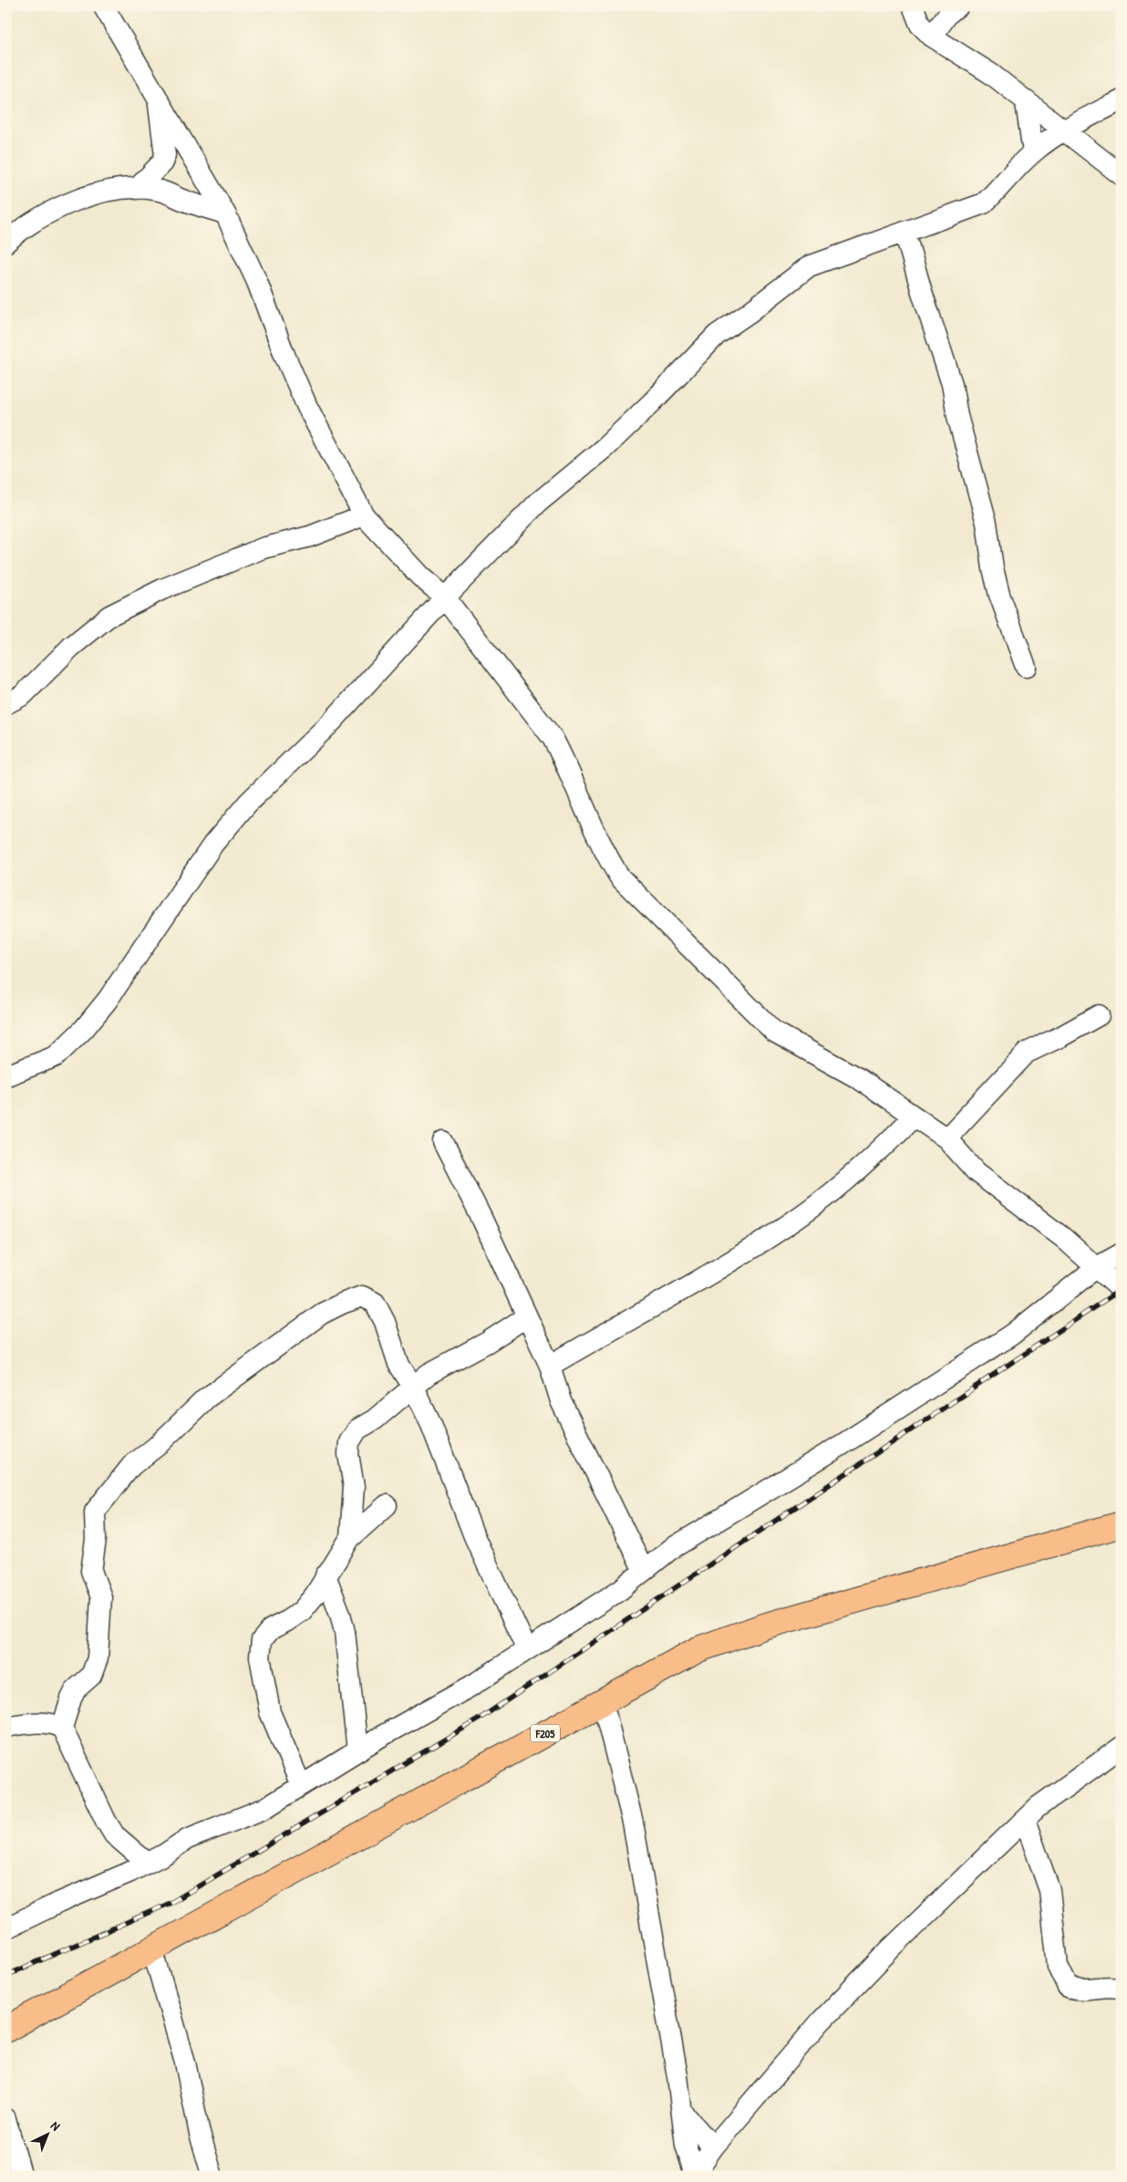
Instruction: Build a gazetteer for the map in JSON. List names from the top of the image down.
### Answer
{
  "streets": {
    "main road": ["F205"]
  },
  "north": "top right"
}
